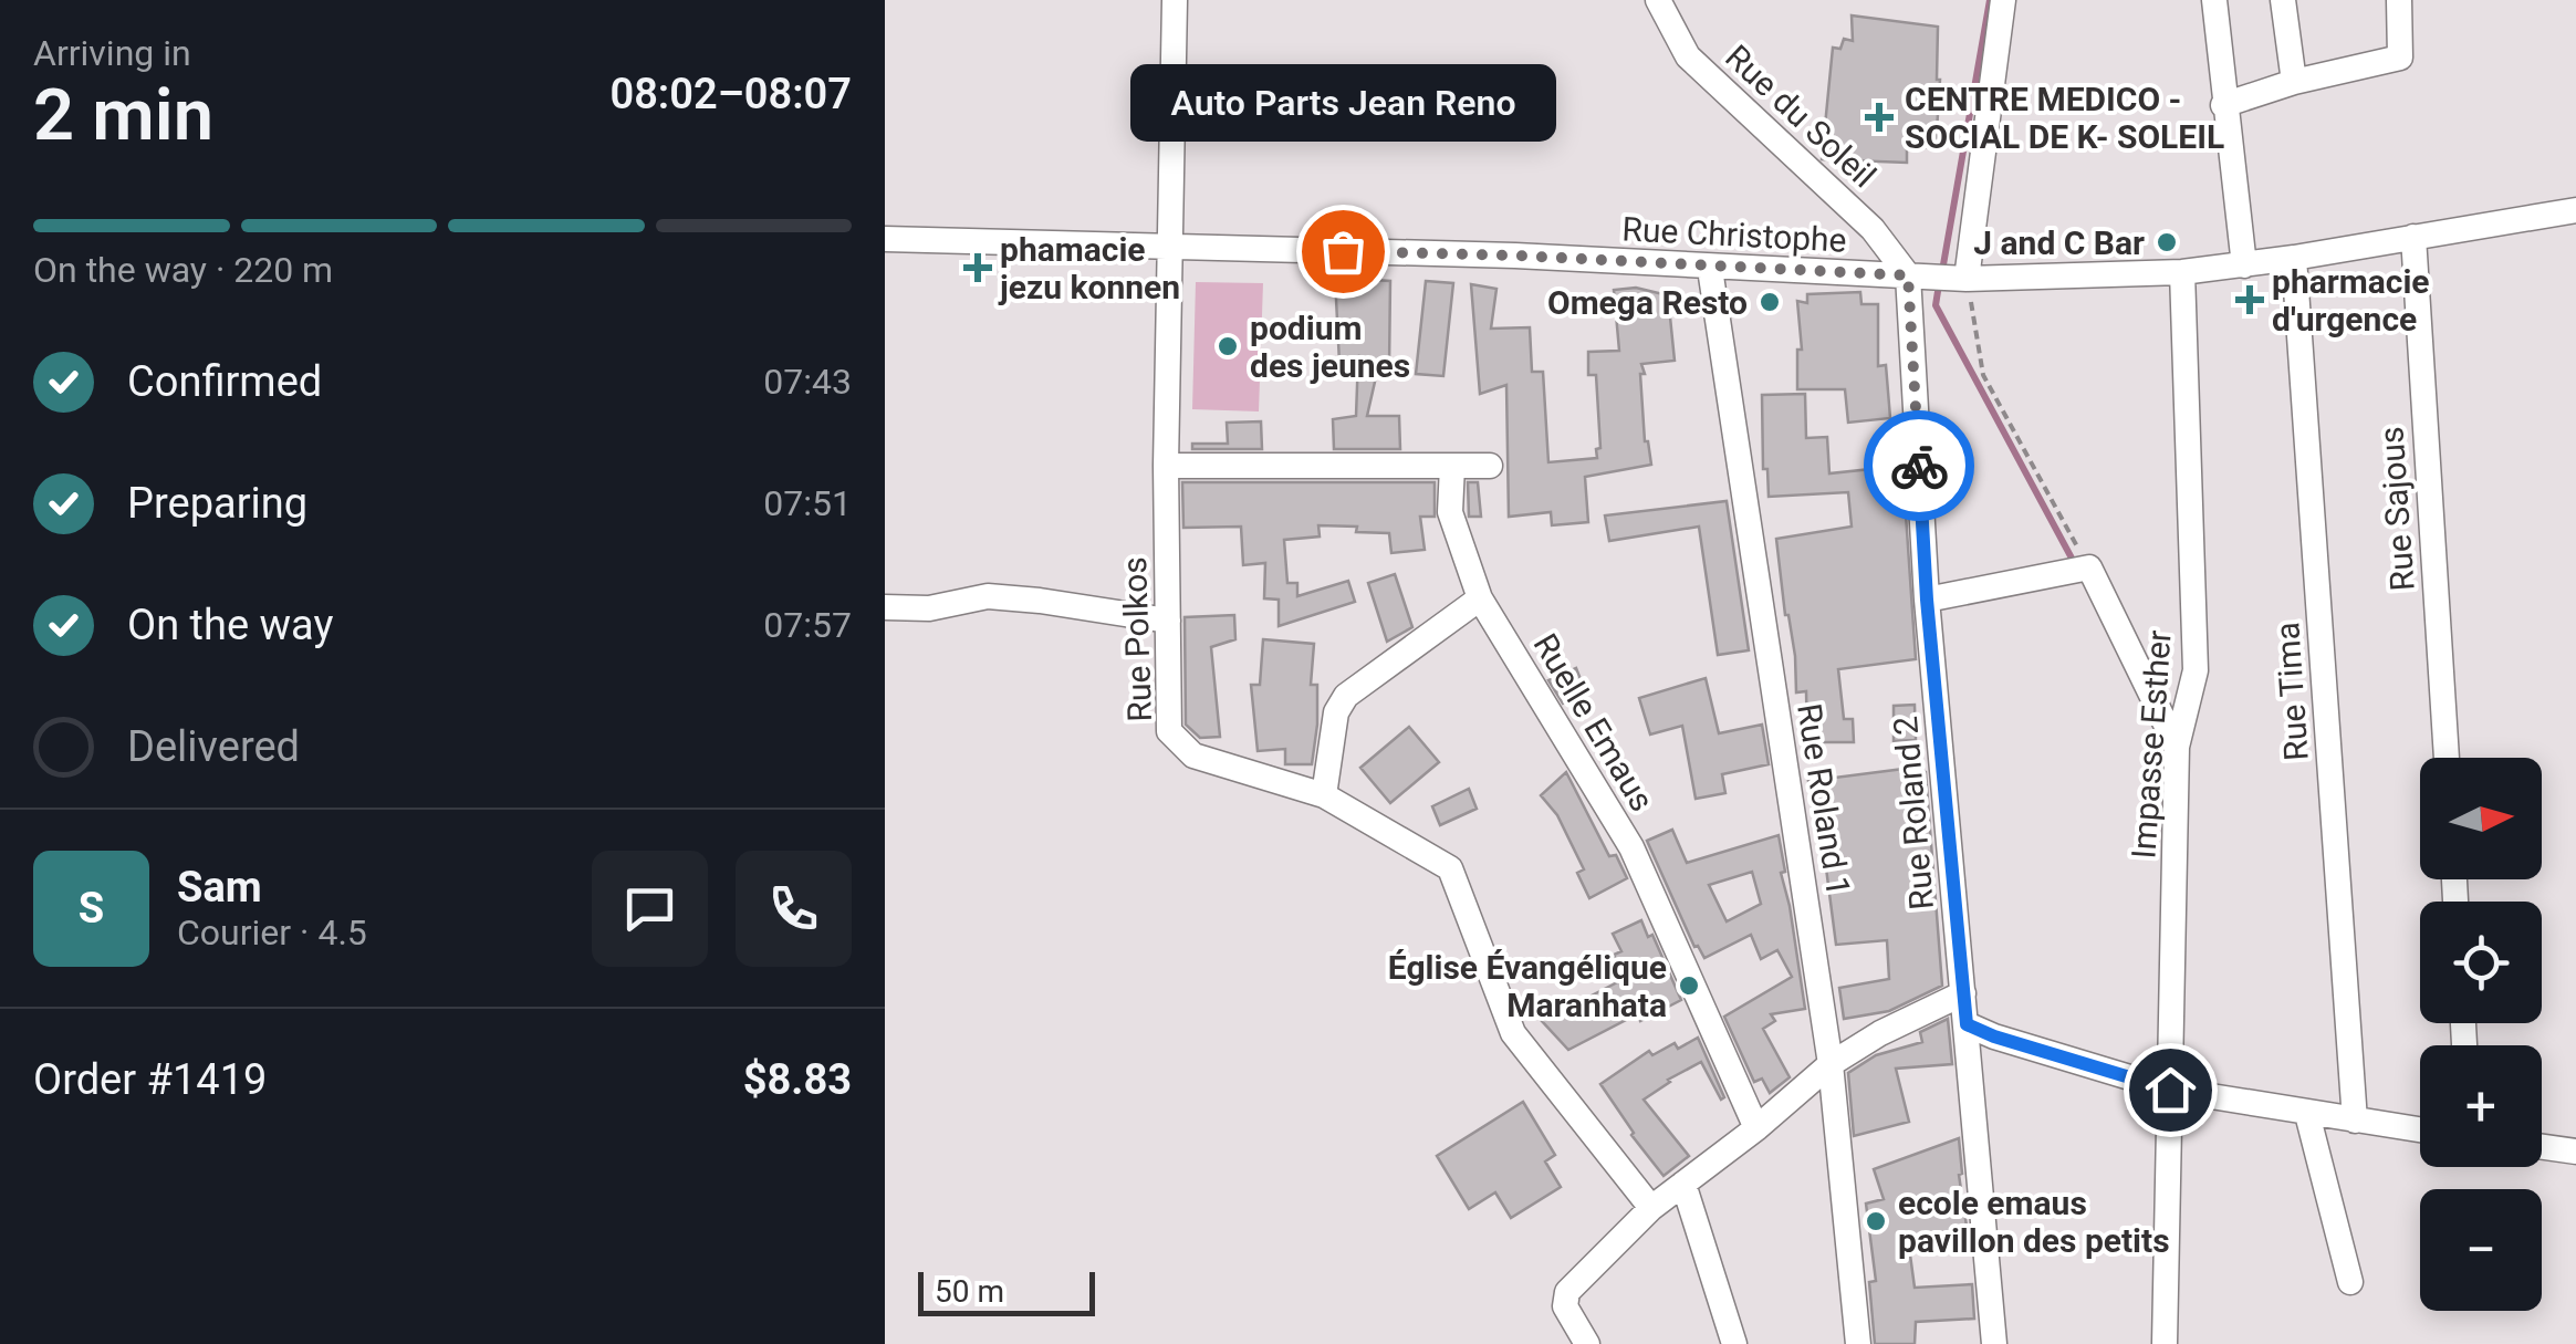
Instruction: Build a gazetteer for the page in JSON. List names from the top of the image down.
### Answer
{
  "streets": {
    "street": [
      "Rue du Soleil",
      "Rue Christophe",
      "Rue Sajous",
      "Rue Polkos",
      "Rue Tima",
      "Ruelle Emaus",
      "Impasse Esther",
      "Rue Roland 1",
      "Rue Roland 2"
    ]
  },
  "crossings": [
    ["Rue du Soleil", "Rue Christophe"],
    ["Rue du Soleil", "Rue Roland 2"],
    ["Rue Christophe", "Rue Sajous"],
    ["Rue Christophe", "Rue Polkos"],
    ["Rue Christophe", "Rue Tima"],
    ["Rue Christophe", "Impasse Esther"],
    ["Rue Christophe", "Rue Roland 1"],
    ["Rue Christophe", "Rue Roland 2"]
  ],
  "places": {
    "health": ["CENTRE MEDICO - SOCIAL DE K- SOLEIL", "phamacie jezu konnen", "pharmacie d'urgence"],
    "other": [
      "J and C Bar",
      "Auto Parts Jean Reno",
      "Omega Resto",
      "podium des jeunes",
      "Église Évangélique Maranhata",
      "ecole emaus pavillon des petits"
    ]
  },
  "scale_bar": "50 m",
  "north": "right",
  "page": {
    "heading": ["2 min", "Arriving in", "08:02–08:07"],
    "panel": [
      "Sam",
      "Courier · 4.5",
      "Order #1419",
      "$8.83"
    ],
    "bubble": "Auto Parts Jean Reno",
    "bar": "On the way · 220 m",
    "list": [
      ["Confirmed", "07:43"],
      ["Preparing", "07:51"],
      ["On the way", "07:57"],
      "Delivered"
    ],
    "map_buttons": ["+", "−"],
    "round": "S",
    "scale": "50 m"
  }
}
